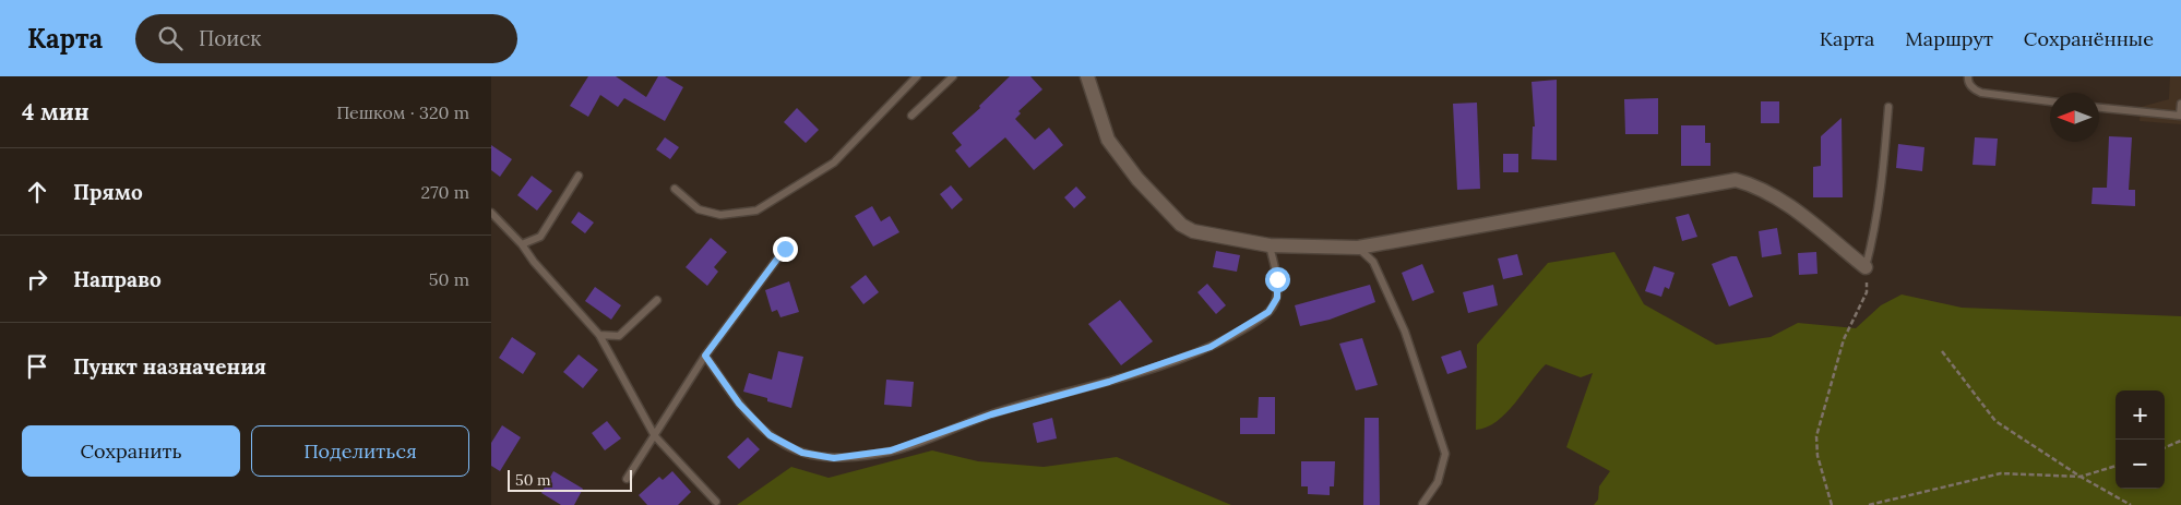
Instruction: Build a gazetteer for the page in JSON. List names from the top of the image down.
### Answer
{
  "scale_bar": "50 m",
  "north": "left",
  "page": {
    "header": "Карта",
    "search": "Поиск",
    "nav": ["Карта", "Маршрут", "Сохранённые"],
    "heading": ["4 мин", "Пешком · 320 m"],
    "list": [
      ["Прямо", "270 m"],
      ["Направо", "50 m"],
      "Пункт назначения"
    ],
    "map_buttons": ["+", "−"],
    "buttons": ["Сохранить", "Поделиться"],
    "scale": "50 m"
  }
}
